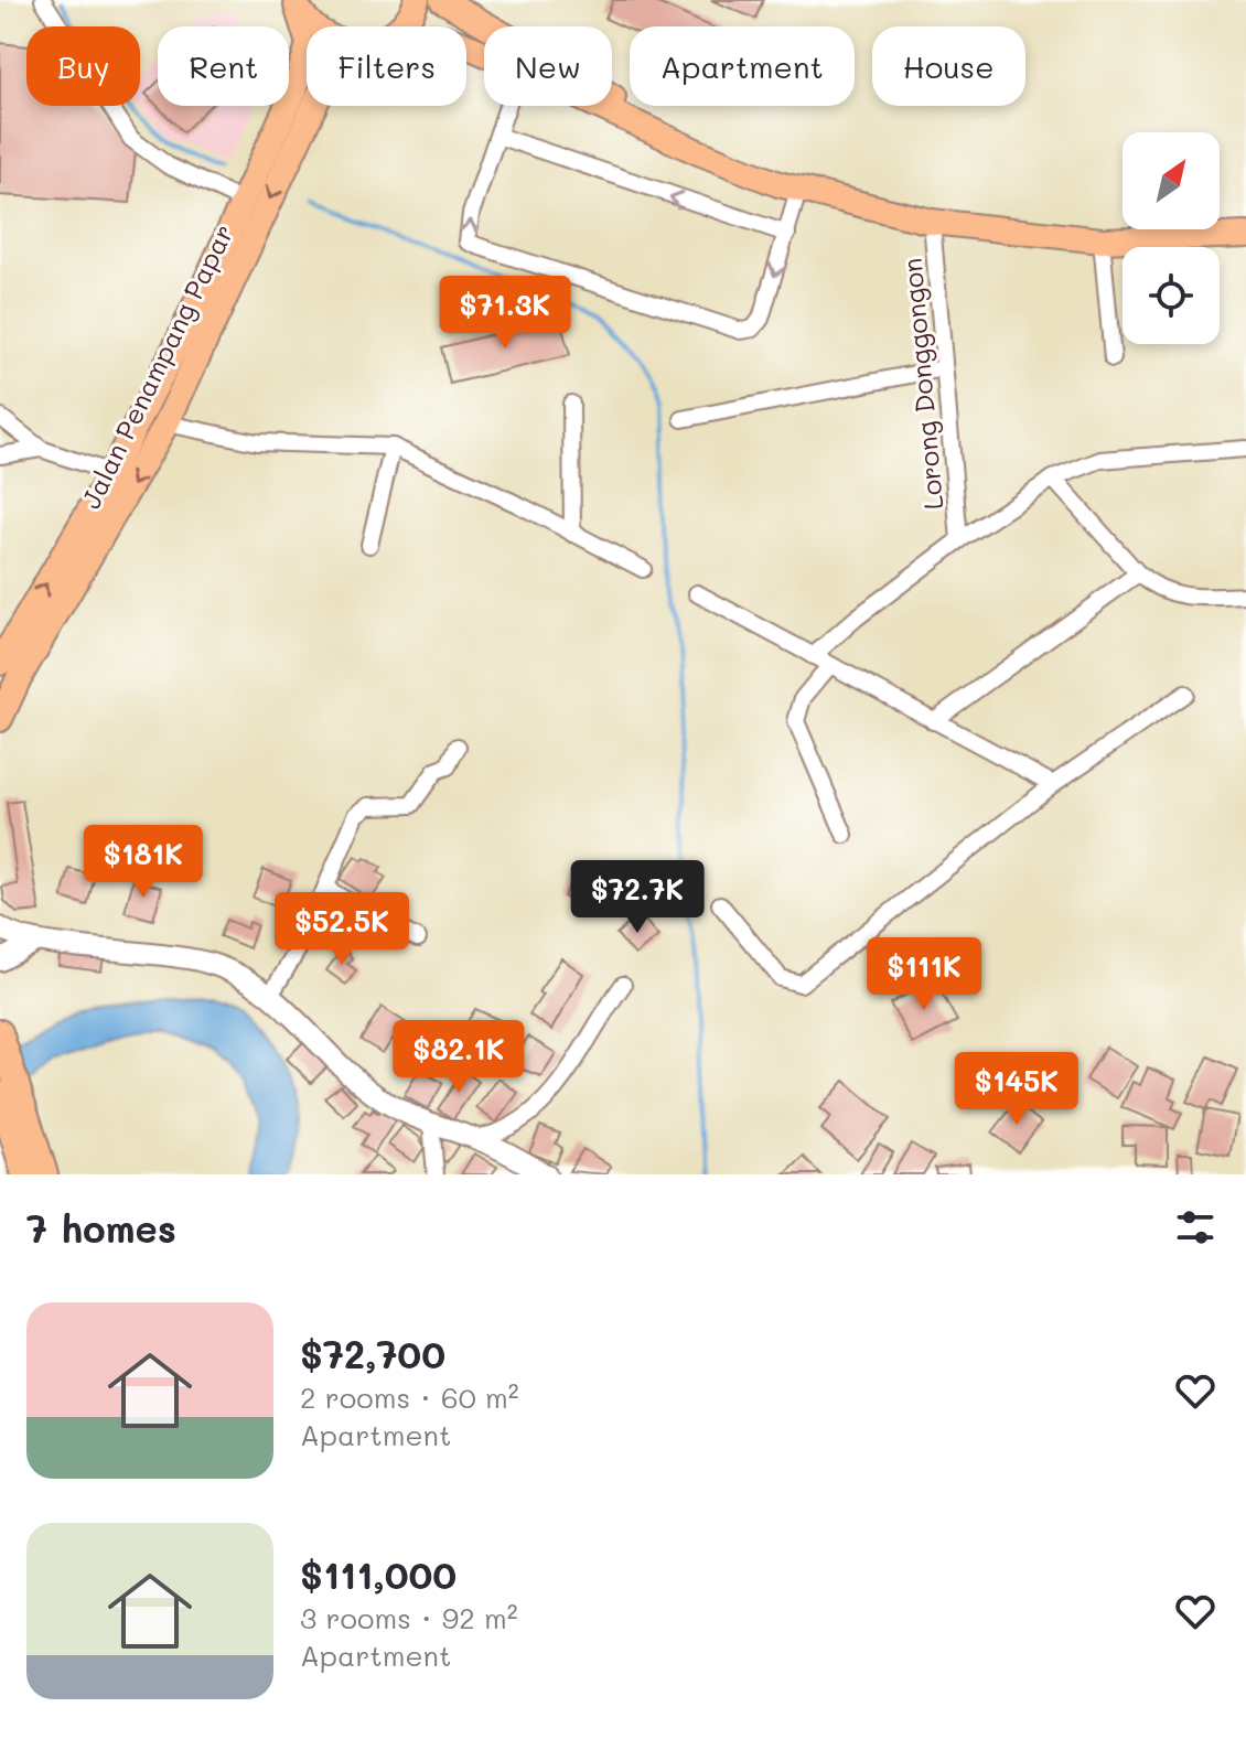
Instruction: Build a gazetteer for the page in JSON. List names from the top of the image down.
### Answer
{
  "streets": {
    "main road": ["Jalan Penampang Papar"],
    "street": ["Lorong Donggongon"]
  },
  "north": "top right",
  "page": {
    "chip": [
      "Buy",
      "Rent",
      "Filters",
      "New",
      "Apartment",
      "House"
    ],
    "price": [
      "$71.3K",
      "$181K",
      "$72.7K",
      "$52.5K",
      "$111K",
      "$82.1K",
      "$145K"
    ],
    "heading": "7 homes",
    "list": [
      {
        "name": "$72,700",
        "note": "2 rooms · 60 m² · Apartment"
      },
      {
        "name": "$111,000",
        "note": "3 rooms · 92 m² · Apartment"
      }
    ]
  }
}
